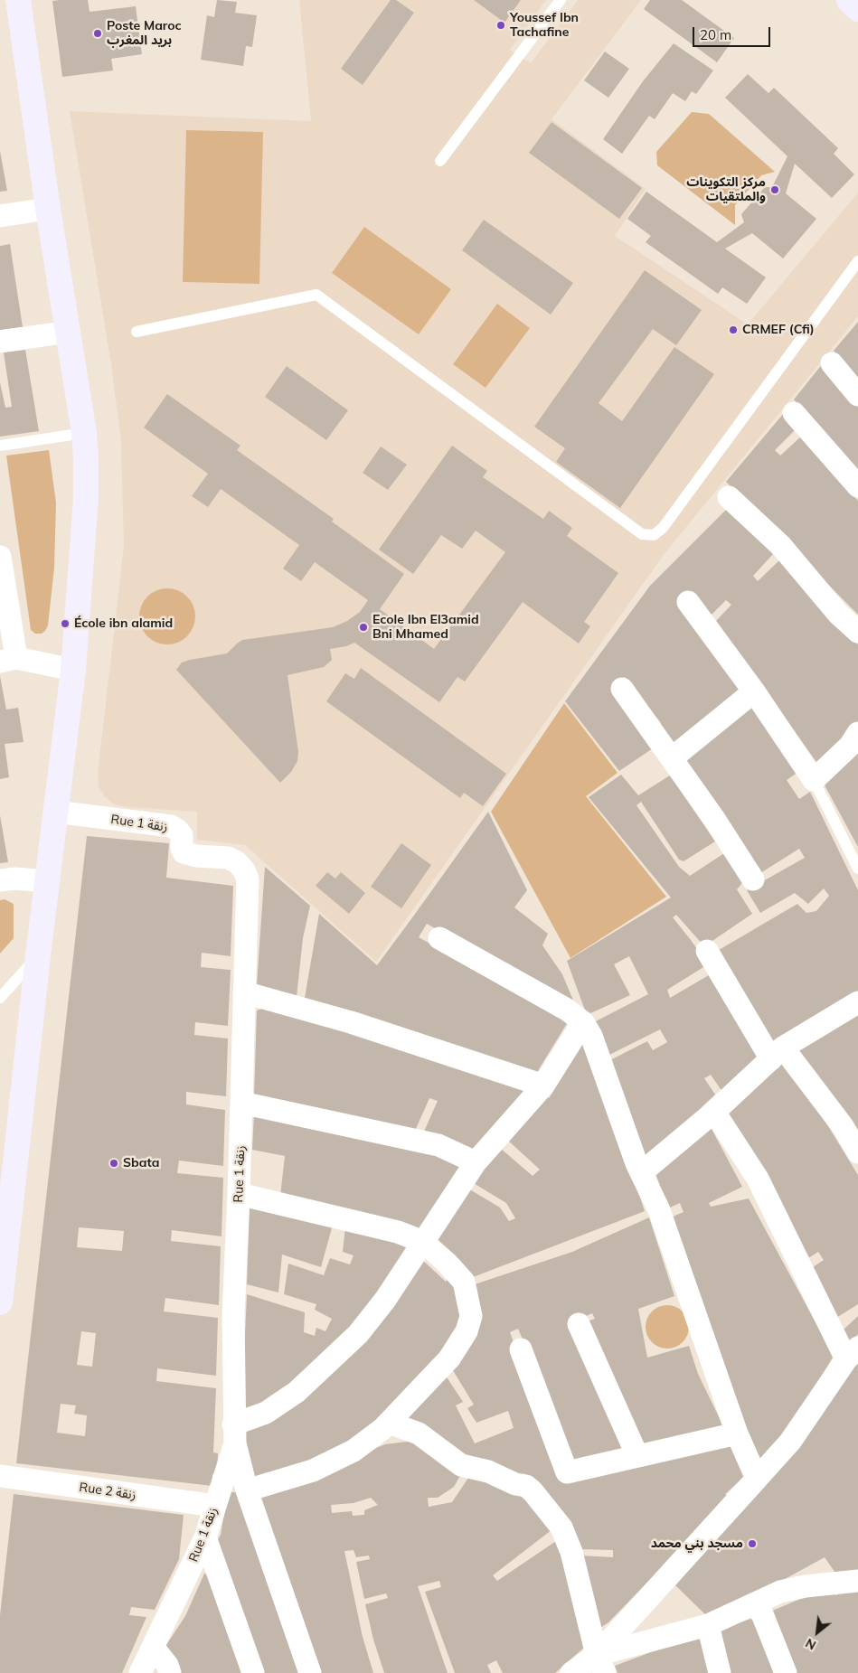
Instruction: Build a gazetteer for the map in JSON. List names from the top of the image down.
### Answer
{
  "streets": {
    "street": ["Rue 1 زنقة", "Rue 2 زنقة"]
  },
  "crossings": [
    ["Rue 1 زنقة", "Rue 2 زنقة"]
  ],
  "places": [
    "Youssef Ibn Tachafine",
    "Poste Maroc بريد المغرب",
    "مركز التكوينات والملتقيات",
    "CRMEF (Cfi)",
    "École ibn alamid",
    "Ecole Ibn El3amid Bni Mhamed",
    "Sbata",
    "مسجد بني محمد"
  ],
  "scale_bar": "20 m",
  "north": "bottom left"
}
